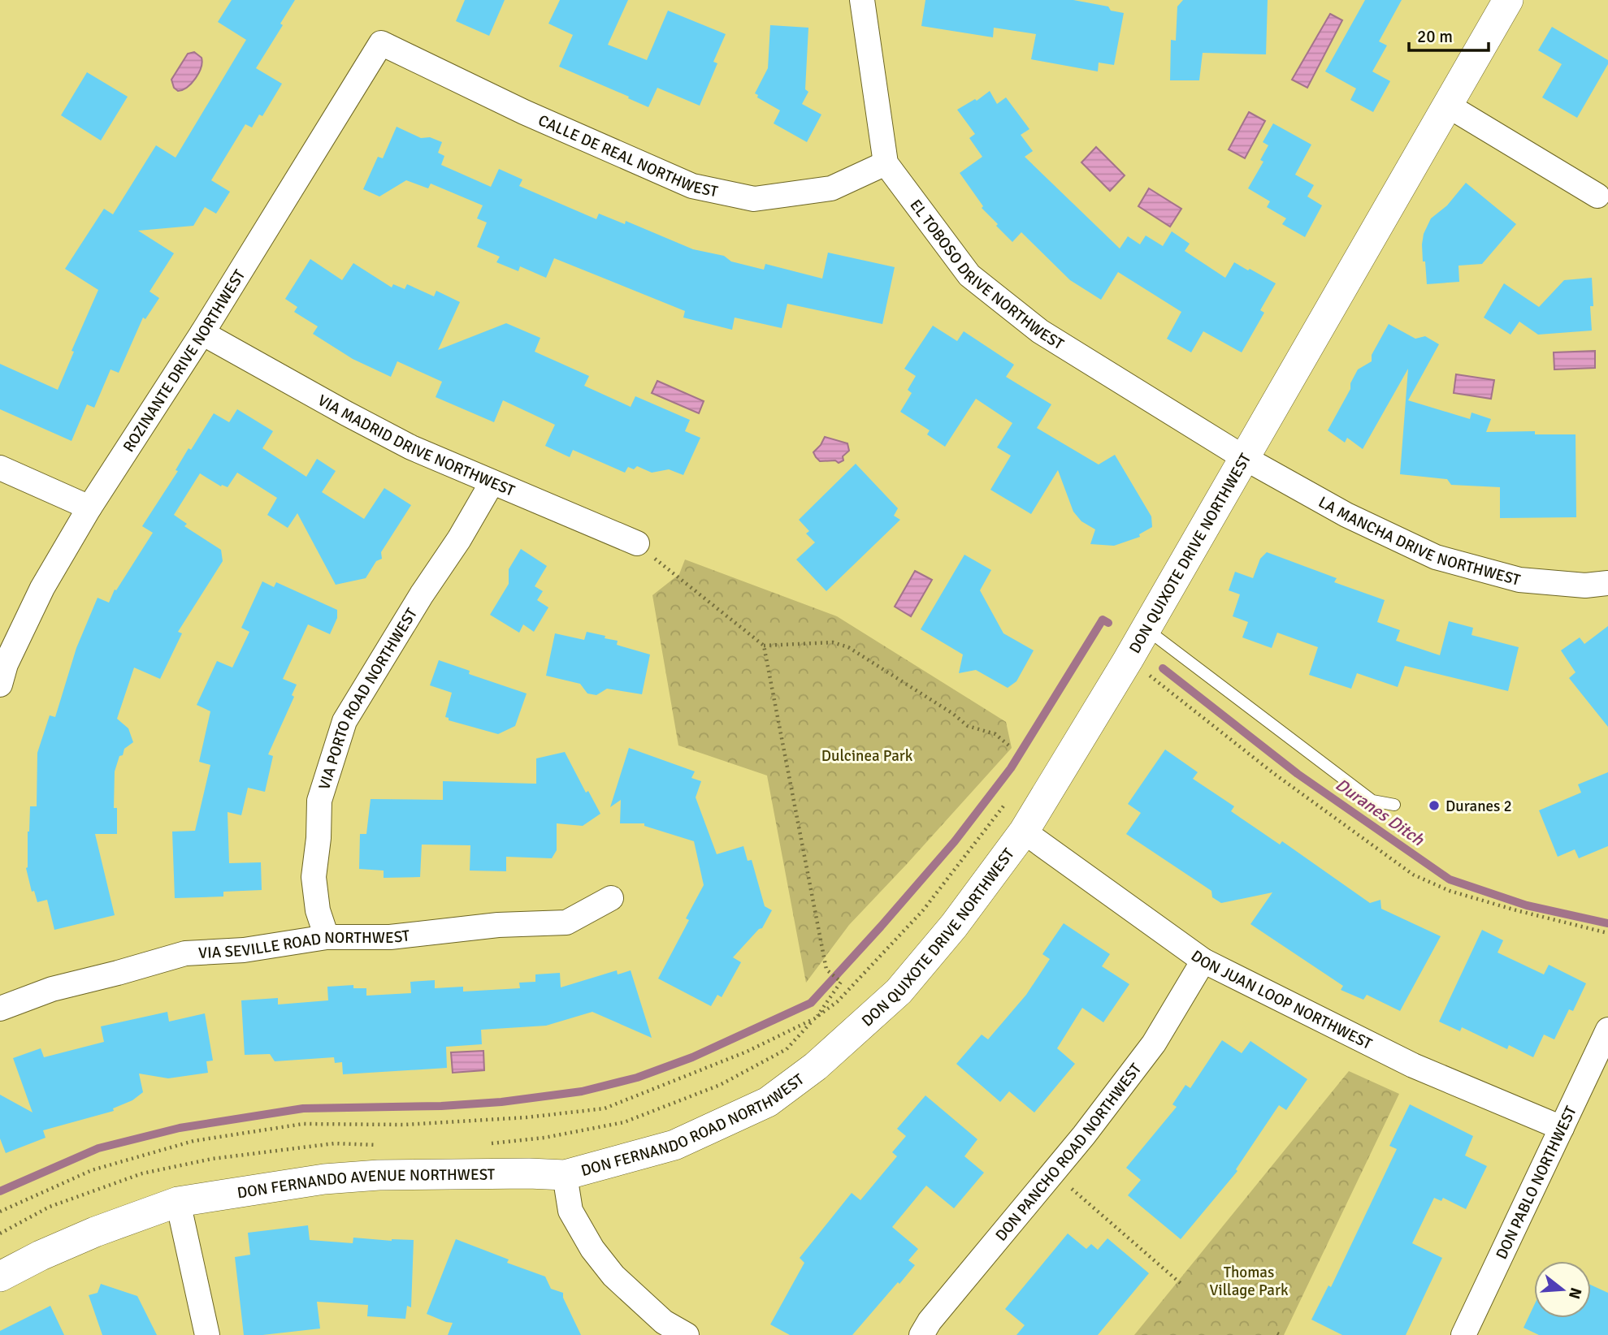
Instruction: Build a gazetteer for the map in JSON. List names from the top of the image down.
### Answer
{
  "streets": {
    "street": [
      "CALLE DE REAL NORTHWEST",
      "EL TOBOSO DRIVE NORTHWEST",
      "ROZINANTE DRIVE NORTHWEST",
      "VIA MADRID DRIVE NORTHWEST",
      "LA MANCHA DRIVE NORTHWEST",
      "DON QUIXOTE DRIVE NORTHWEST",
      "VIA PORTO ROAD NORTHWEST",
      "VIA SEVILLE ROAD NORTHWEST",
      "DON JUAN LOOP NORTHWEST",
      "DON FERNANDO ROAD NORTHWEST",
      "DON PANCHO ROAD NORTHWEST",
      "DON PABLO NORTHWEST",
      "DON FERNANDO AVENUE NORTHWEST"
    ]
  },
  "crossings": [
    ["CALLE DE REAL NORTHWEST", "EL TOBOSO DRIVE NORTHWEST"],
    ["CALLE DE REAL NORTHWEST", "ROZINANTE DRIVE NORTHWEST"],
    ["EL TOBOSO DRIVE NORTHWEST", "LA MANCHA DRIVE NORTHWEST"],
    ["EL TOBOSO DRIVE NORTHWEST", "DON QUIXOTE DRIVE NORTHWEST"],
    ["ROZINANTE DRIVE NORTHWEST", "VIA MADRID DRIVE NORTHWEST"],
    ["VIA MADRID DRIVE NORTHWEST", "VIA PORTO ROAD NORTHWEST"],
    ["LA MANCHA DRIVE NORTHWEST", "DON QUIXOTE DRIVE NORTHWEST"],
    ["DON QUIXOTE DRIVE NORTHWEST", "DON JUAN LOOP NORTHWEST"],
    ["DON QUIXOTE DRIVE NORTHWEST", "DON FERNANDO ROAD NORTHWEST"],
    ["VIA PORTO ROAD NORTHWEST", "VIA SEVILLE ROAD NORTHWEST"],
    ["DON JUAN LOOP NORTHWEST", "DON PANCHO ROAD NORTHWEST"],
    ["DON JUAN LOOP NORTHWEST", "DON PABLO NORTHWEST"],
    ["DON FERNANDO ROAD NORTHWEST", "DON FERNANDO AVENUE NORTHWEST"]
  ],
  "water": ["Duranes Ditch"],
  "parks": ["Dulcinea Park", "Thomas Village Park"],
  "places": ["Duranes 2"],
  "scale_bar": "20 m",
  "north": "right"
}
